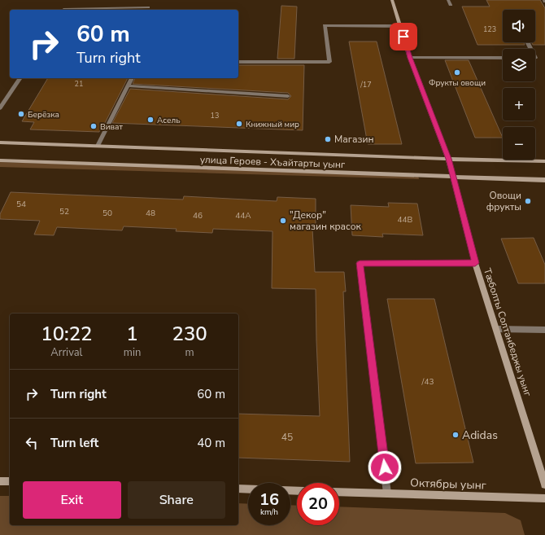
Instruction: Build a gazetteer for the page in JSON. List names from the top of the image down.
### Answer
{
  "streets": {
    "street": ["улица Героев - Хъайтарты уынг", "Тæболты Солтанбеджы уынг", "Октябры уынг"]
  },
  "crossings": [
    ["улица Героев - Хъайтарты уынг", "Тæболты Солтанбеджы уынг"]
  ],
  "places": [
    "Фрукты овощи",
    "Берёзка",
    "Асель",
    "Книжный мир",
    "Виват",
    "Магазин",
    "Овощи фрукты",
    "\"Декор\" магазин красок",
    "Adidas"
  ],
  "house_numbers": [
    "123",
    "21",
    "/17",
    "13",
    "54",
    "52",
    "50",
    "48",
    "46",
    "44А",
    "44В",
    "/43",
    "45"
  ],
  "page": {
    "map_buttons": ["+", "−"],
    "turn": ["60 m", "Turn right"],
    "eta": [
      "10:22",
      "Arrival",
      "1",
      "min",
      "230",
      "m"
    ],
    "list": [
      {
        "name": "Turn right",
        "value": "60 m"
      },
      {
        "name": "Turn left",
        "value": "40 m"
      }
    ],
    "buttons": ["Exit", "Share"],
    "speed": "16 km/h",
    "limit": "20"
  }
}
